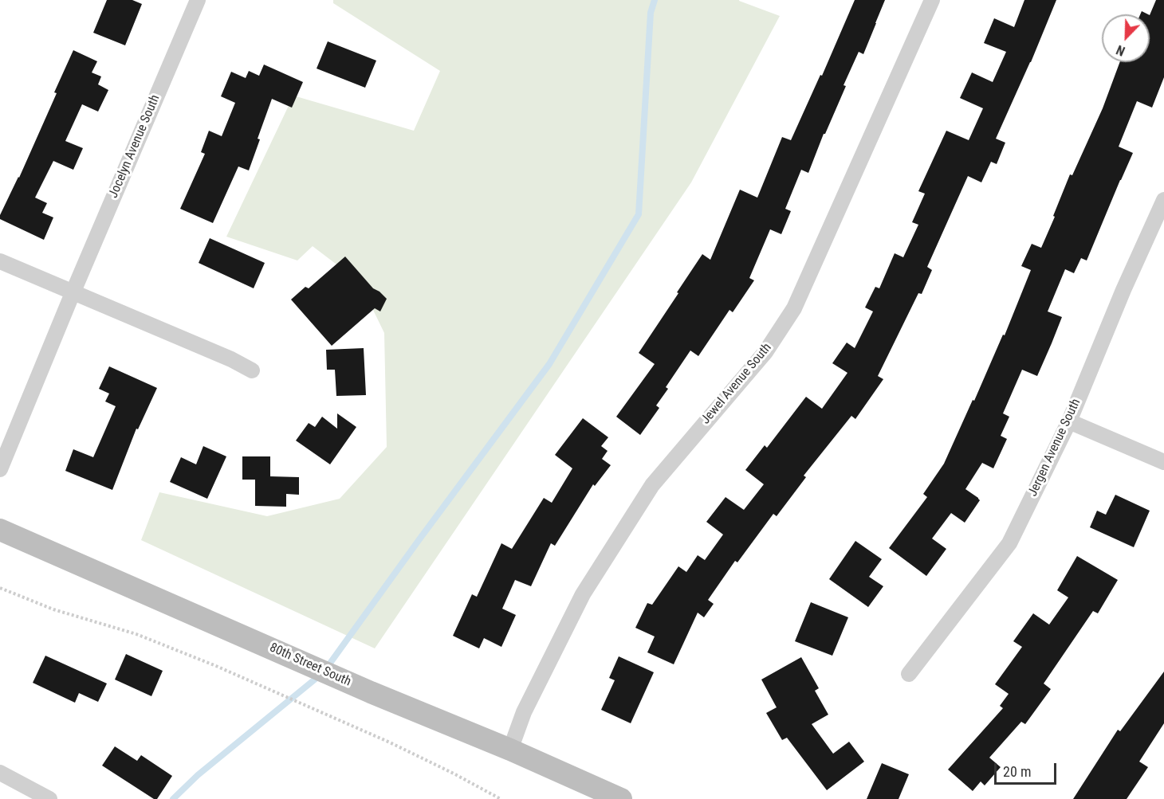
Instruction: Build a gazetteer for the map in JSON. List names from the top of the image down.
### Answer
{
  "streets": {
    "main road": ["80th Street South"],
    "street": ["Jocelyn Avenue South", "Jewel Avenue South", "Jergen Avenue South"]
  },
  "crossings": [
    ["Jewel Avenue South", "80th Street South"]
  ],
  "scale_bar": "20 m",
  "north": "bottom left"
}
